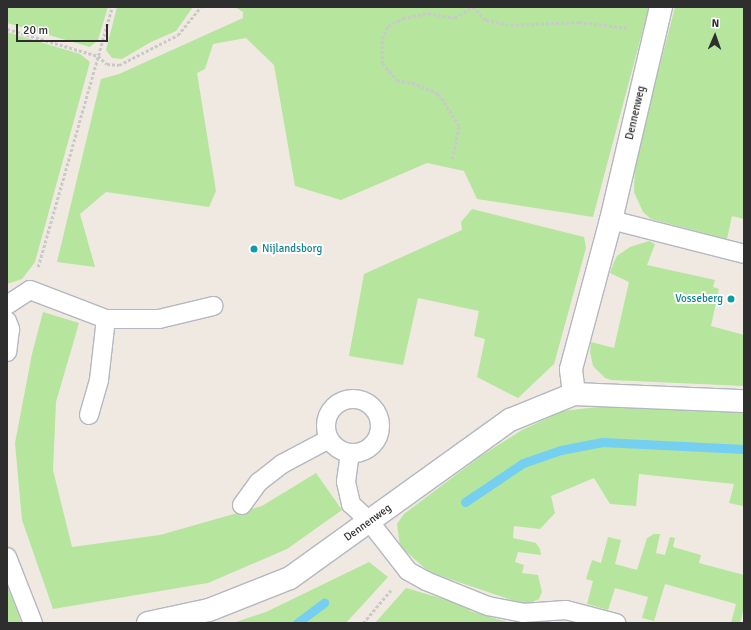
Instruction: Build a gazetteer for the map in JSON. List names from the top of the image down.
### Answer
{
  "streets": {
    "street": ["Dennenweg"]
  },
  "places": ["Nijlandsborg", "Vosseberg"],
  "scale_bar": "20 m",
  "north": "top"
}
